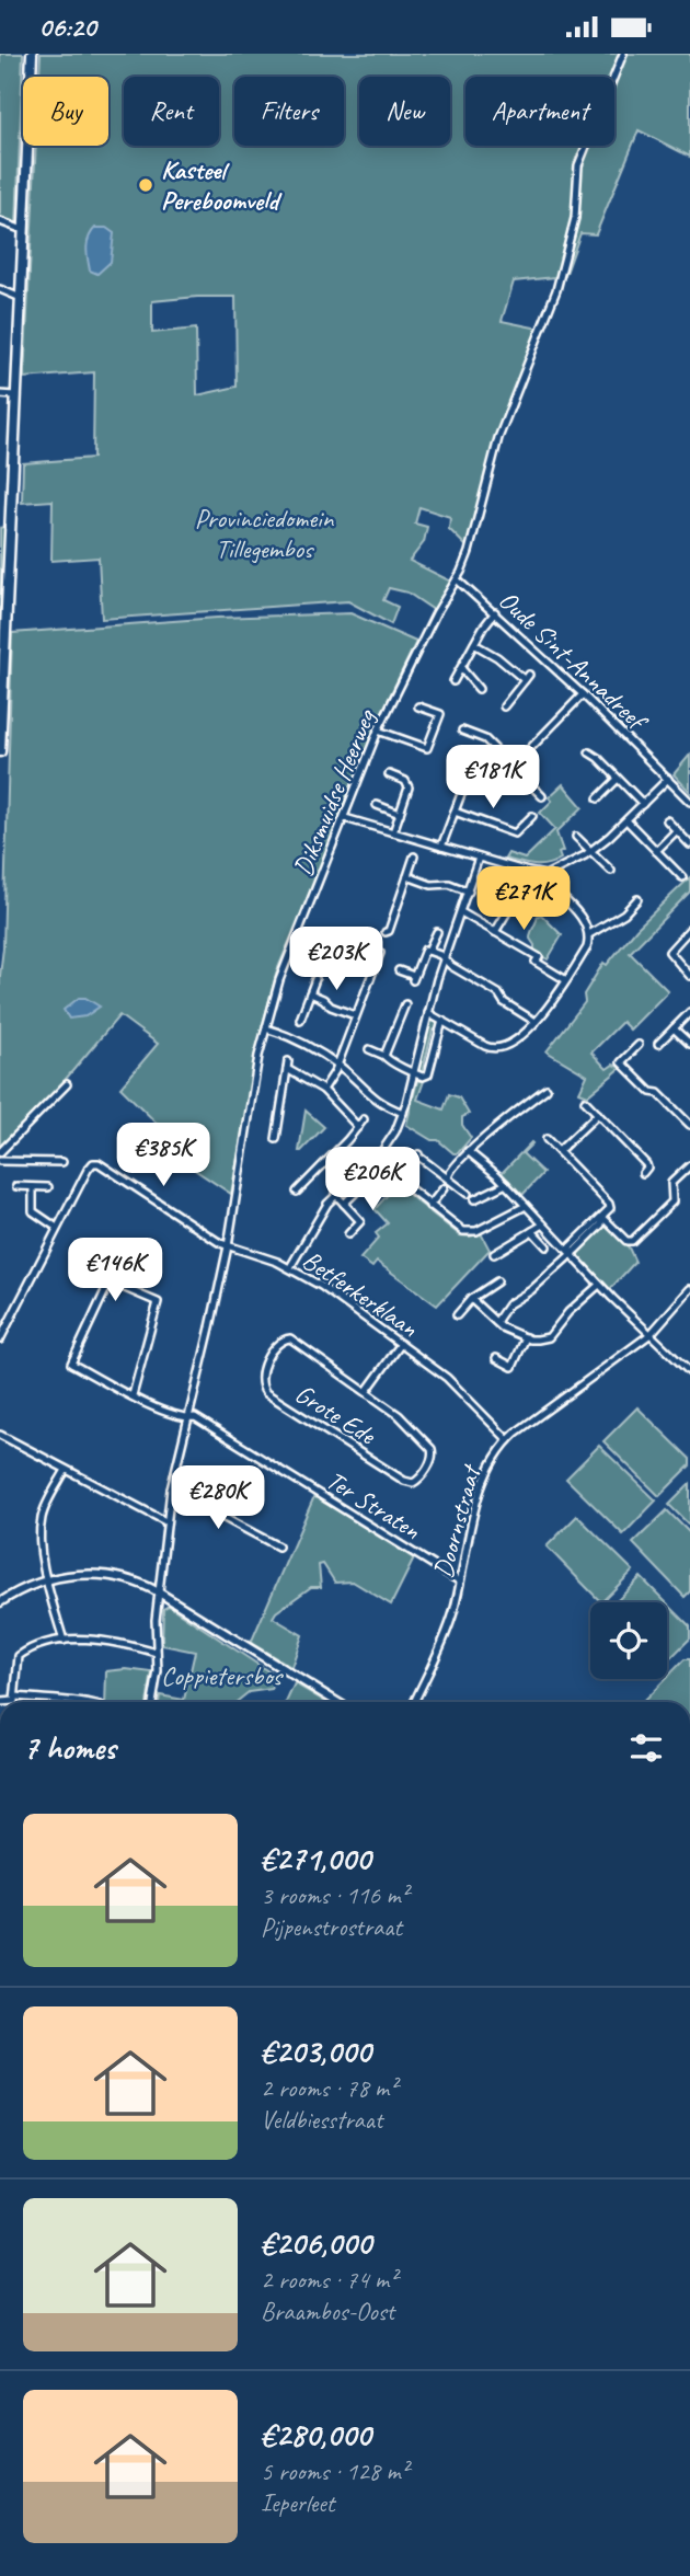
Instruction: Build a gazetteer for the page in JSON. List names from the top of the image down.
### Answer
{
  "streets": {
    "street": [
      "Oude Sint-Annadreef",
      "Diksmuidse Heerweg",
      "Betferkerklaan",
      "Grote Ede",
      "Ter Straten",
      "Doornstraat"
    ]
  },
  "crossings": [
    ["Oude Sint-Annadreef", "Diksmuidse Heerweg"],
    ["Diksmuidse Heerweg", "Betferkerklaan"],
    ["Diksmuidse Heerweg", "Ter Straten"],
    ["Betferkerklaan", "Grote Ede"],
    ["Betferkerklaan", "Doornstraat"],
    ["Ter Straten", "Doornstraat"]
  ],
  "parks": ["Provinciedomein Tillegembos", "Coppietersbos"],
  "places": ["Kasteel Pereboomveld"],
  "page": {
    "status": "06:20",
    "chip": [
      "Buy",
      "Rent",
      "Filters",
      "New",
      "Apartment"
    ],
    "price": [
      "€181K",
      "€271K",
      "€203K",
      "€385K",
      "€206K",
      "€146K",
      "€280K"
    ],
    "heading": "7 homes",
    "list": [
      {
        "name": "€271,000",
        "note": "3 rooms · 116 m² · Pijpenstrostraat"
      },
      {
        "name": "€203,000",
        "note": "2 rooms · 78 m² · Veldbiesstraat"
      },
      {
        "name": "€206,000",
        "note": "2 rooms · 74 m² · Braambos-Oost"
      },
      {
        "name": "€280,000",
        "note": "5 rooms · 128 m² · Ieperleet"
      }
    ]
  }
}
